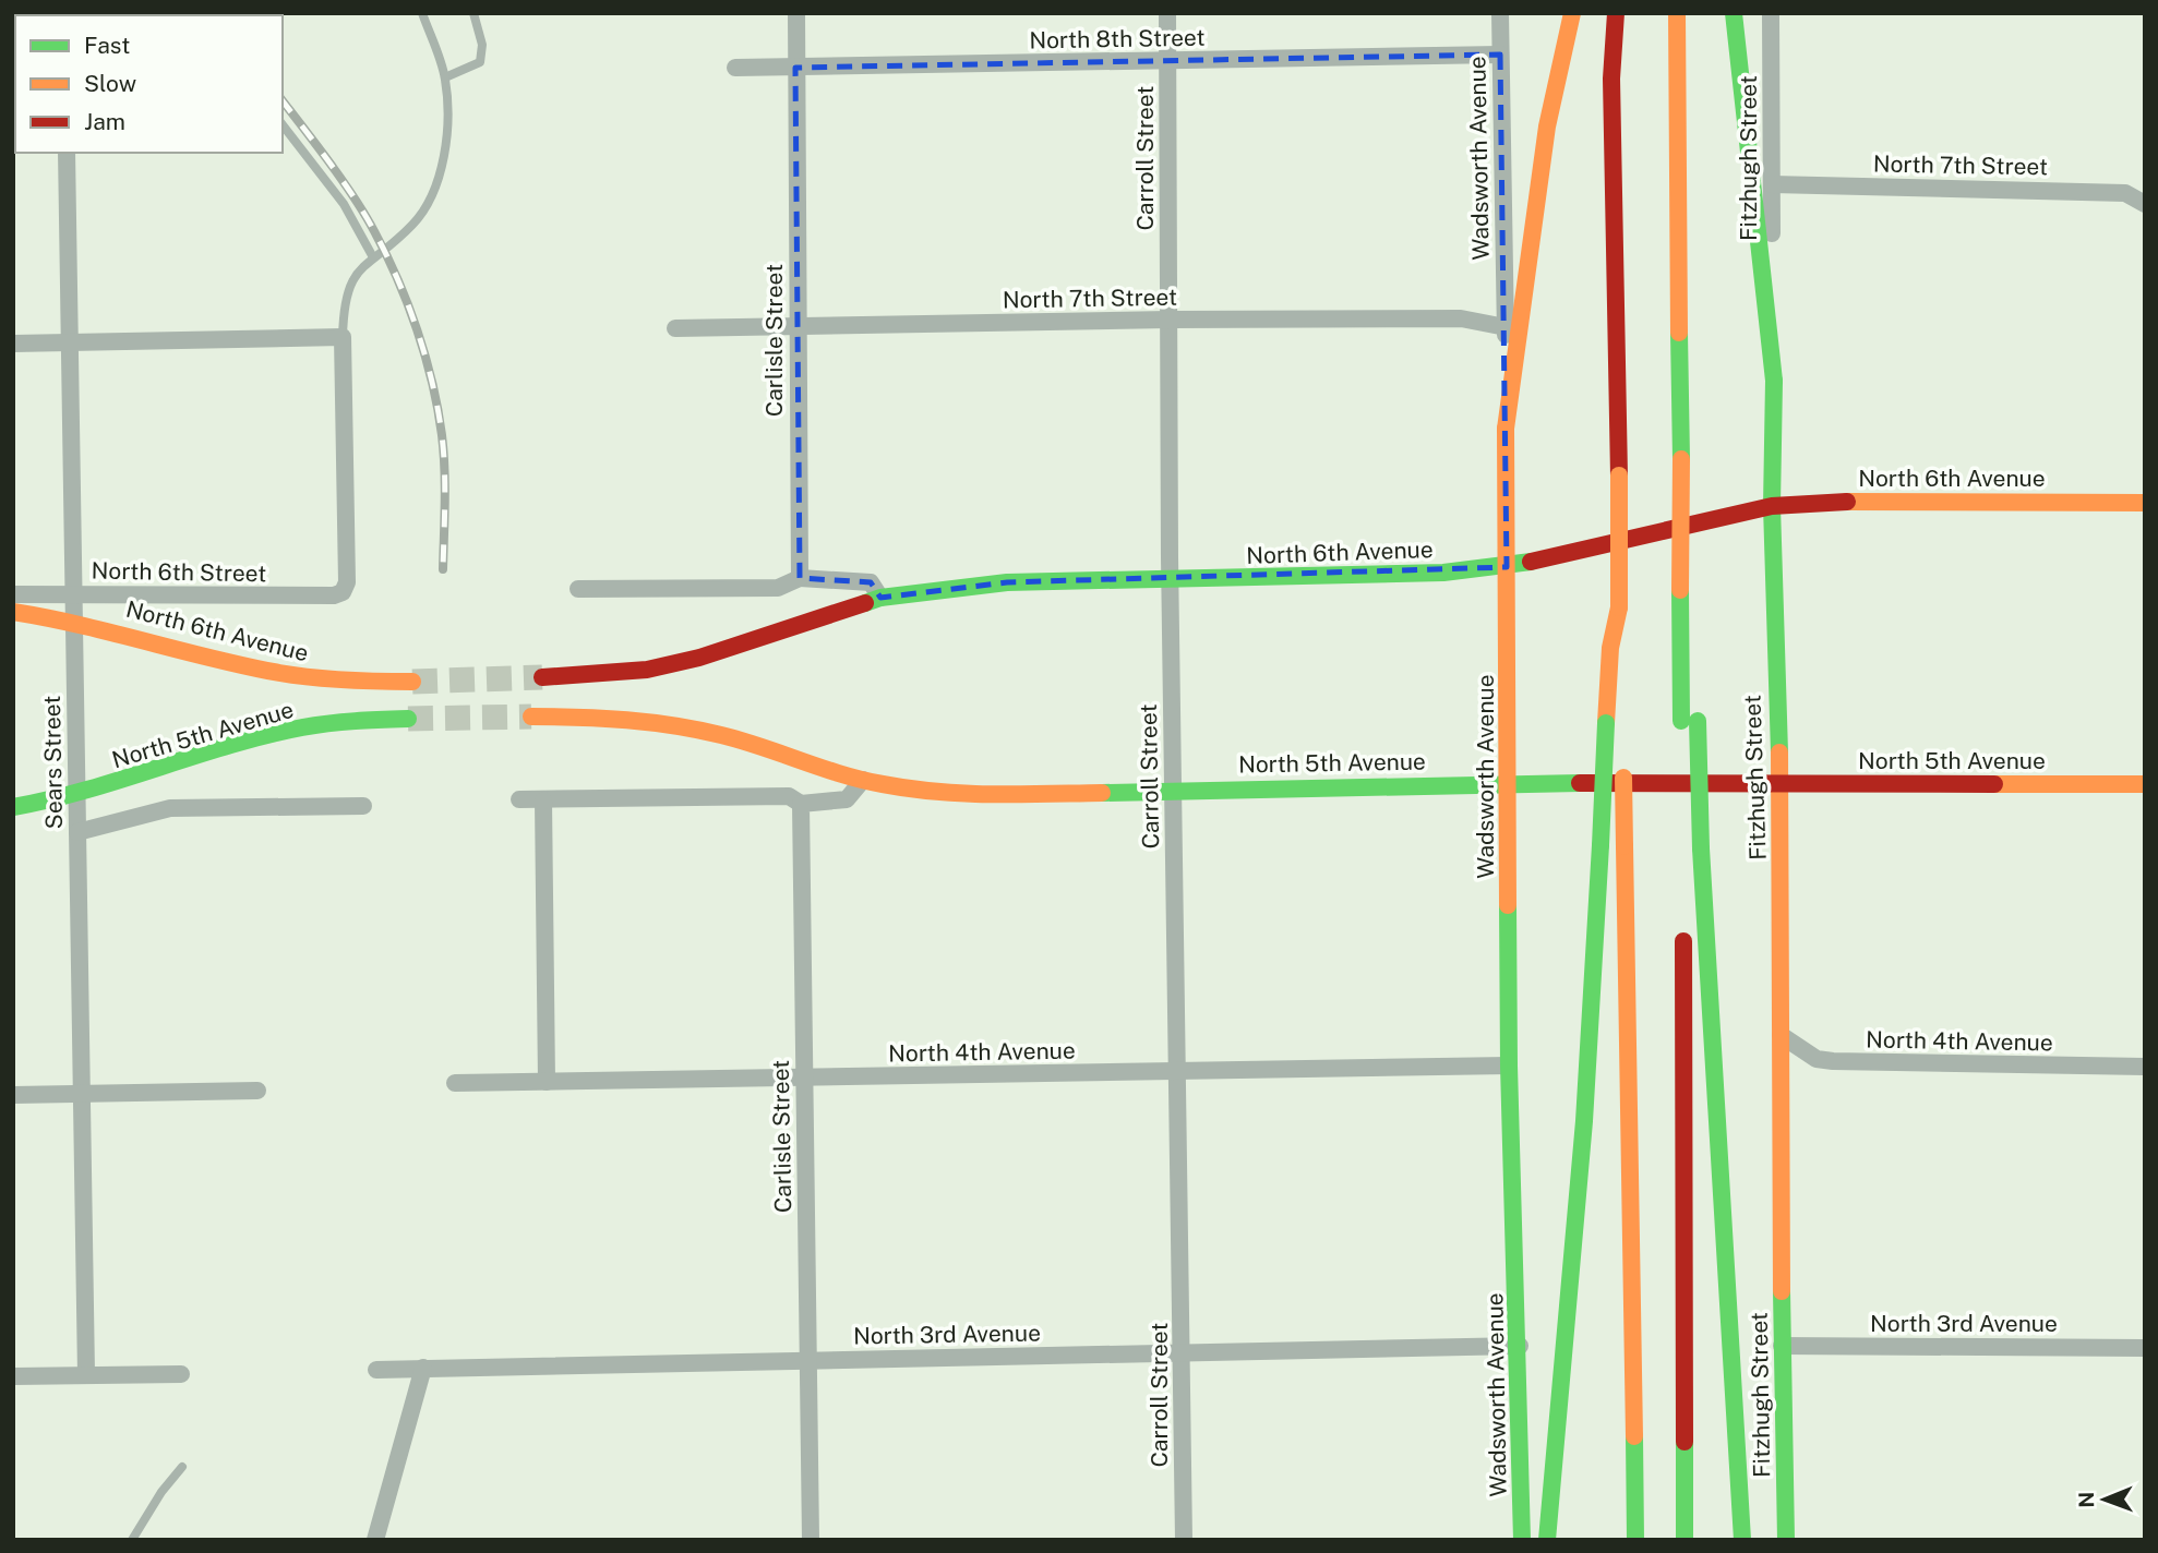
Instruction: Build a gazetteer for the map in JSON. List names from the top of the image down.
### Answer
{
  "streets": {
    "main road": [
      "Wadsworth Avenue",
      "Fitzhugh Street",
      "North 6th Avenue",
      "North 5th Avenue"
    ],
    "street": [
      "North 8th Street",
      "Carroll Street",
      "North 7th Street",
      "Carlisle Street",
      "North 6th Street",
      "Sears Street",
      "North 4th Avenue",
      "North 3rd Avenue"
    ]
  },
  "crossings": [
    ["North 8th Street", "Carroll Street"],
    ["North 8th Street", "Wadsworth Avenue"],
    ["North 8th Street", "Carlisle Street"],
    ["Carroll Street", "North 7th Street"],
    ["Carroll Street", "North 6th Avenue"],
    ["Carroll Street", "North 5th Avenue"],
    ["Carroll Street", "North 4th Avenue"],
    ["Carroll Street", "North 3rd Avenue"],
    ["Wadsworth Avenue", "North 7th Street"],
    ["Wadsworth Avenue", "North 6th Avenue"],
    ["Wadsworth Avenue", "North 5th Avenue"],
    ["Wadsworth Avenue", "North 4th Avenue"],
    ["Wadsworth Avenue", "North 3rd Avenue"],
    ["Fitzhugh Street", "North 7th Street"],
    ["Fitzhugh Street", "North 6th Avenue"],
    ["Fitzhugh Street", "North 5th Avenue"],
    ["Fitzhugh Street", "North 4th Avenue"],
    ["Fitzhugh Street", "North 3rd Avenue"],
    ["North 7th Street", "Carlisle Street"],
    ["Carlisle Street", "North 4th Avenue"],
    ["Carlisle Street", "North 3rd Avenue"],
    ["North 6th Avenue", "Sears Street"],
    ["North 6th Street", "Sears Street"],
    ["North 5th Avenue", "Sears Street"]
  ],
  "legend": ["Fast", "Slow", "Jam"],
  "north": "left"
}
